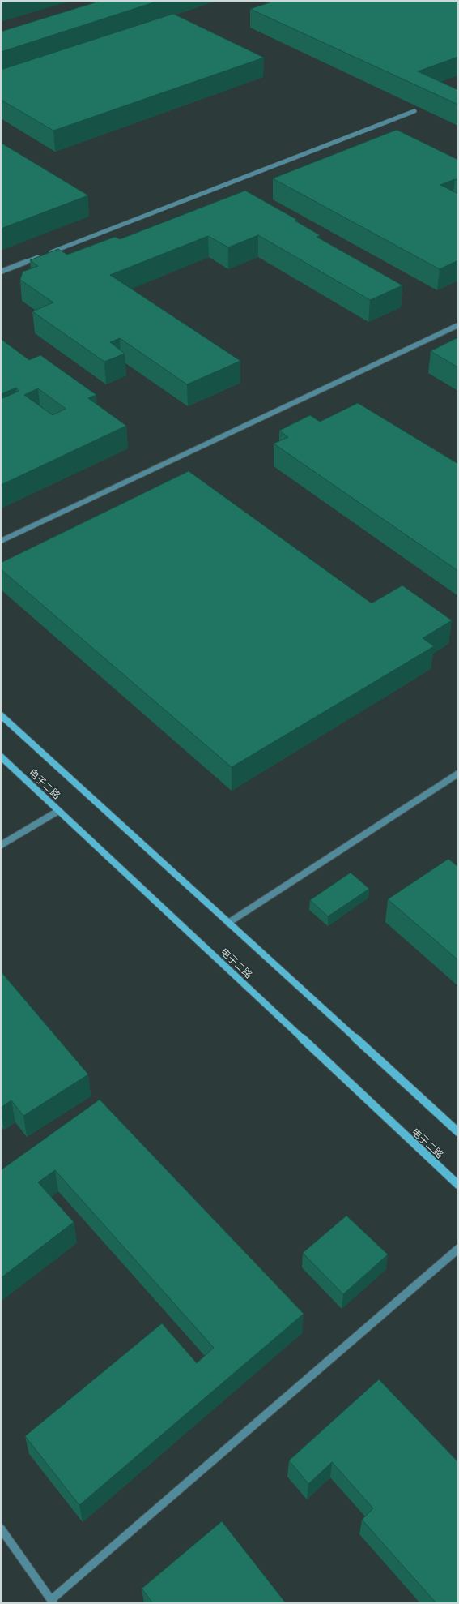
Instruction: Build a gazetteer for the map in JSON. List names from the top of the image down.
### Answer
{
  "streets": {
    "main road": ["电子二路"]
  }
}
